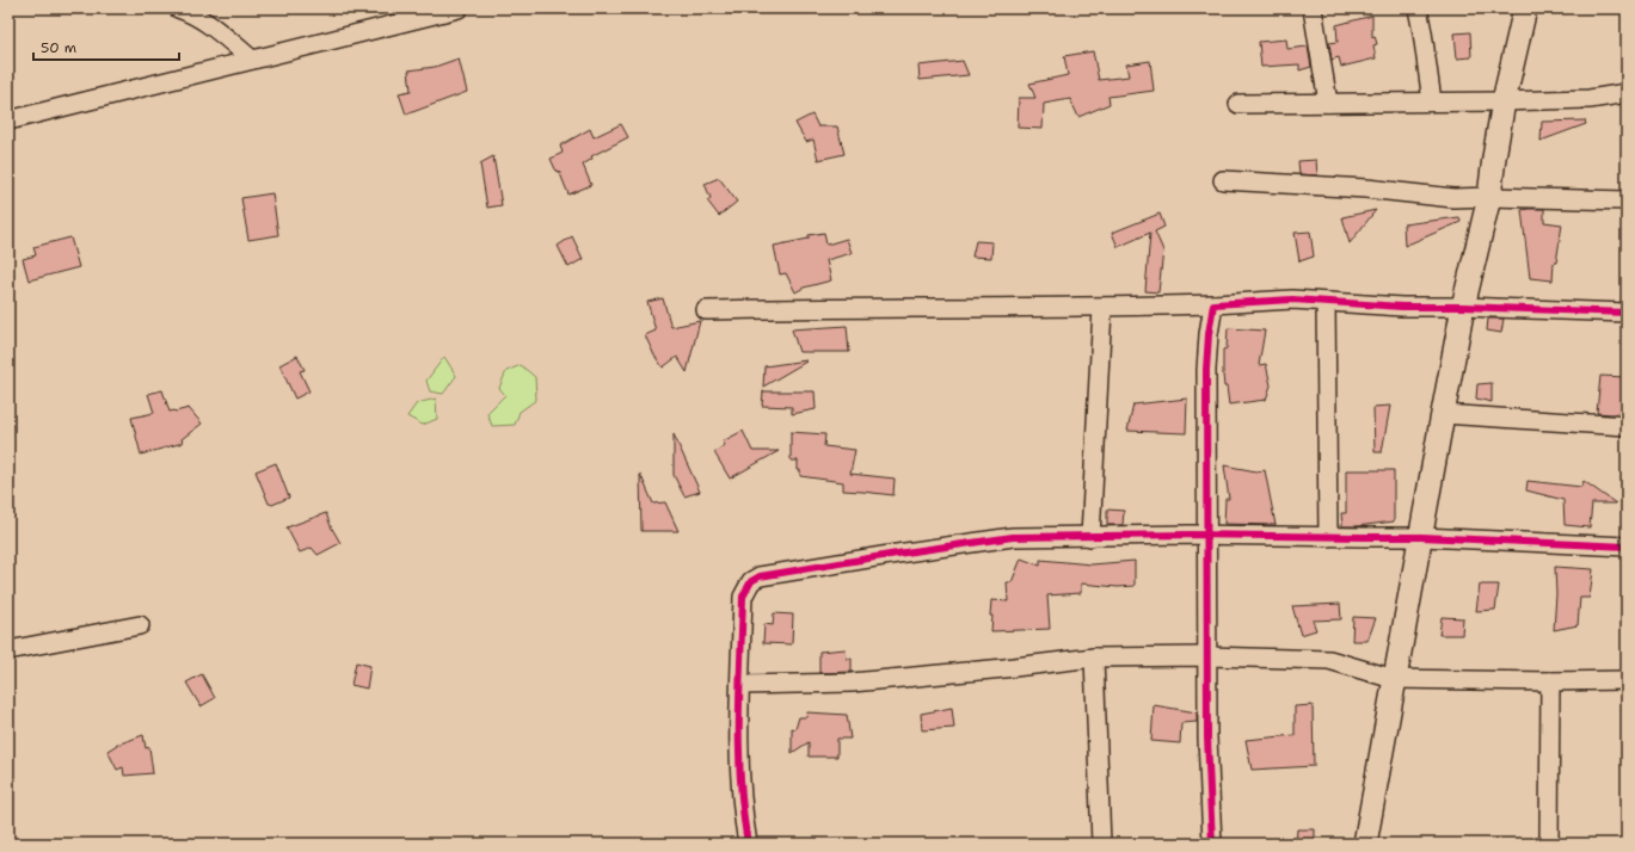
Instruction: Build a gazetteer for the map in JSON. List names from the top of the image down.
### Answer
{
  "scale_bar": "50 m"
}
